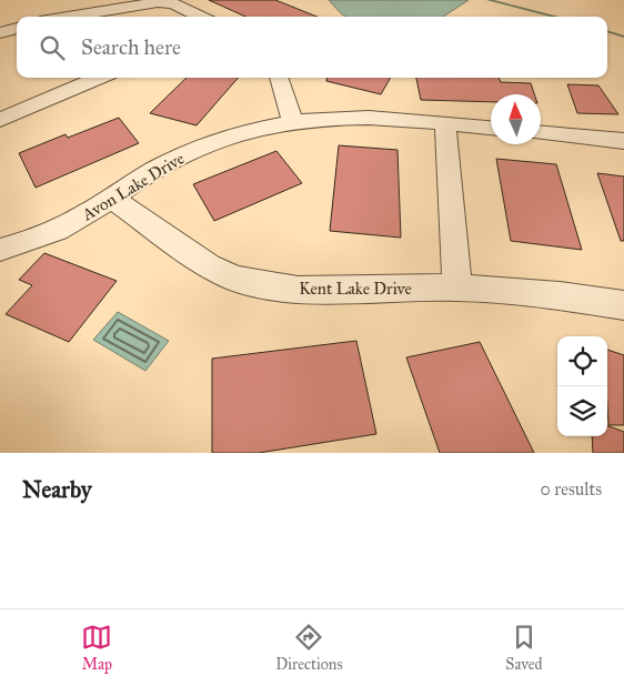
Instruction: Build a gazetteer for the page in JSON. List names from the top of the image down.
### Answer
{
  "streets": {
    "street": ["Avon Lake Drive", "Kent Lake Drive"]
  },
  "crossings": [
    ["Avon Lake Drive", "Kent Lake Drive"]
  ],
  "north": "top",
  "page": {
    "search": "Search here",
    "heading": ["Nearby", "0 results"],
    "nav": ["Map", "Directions", "Saved"]
  }
}
